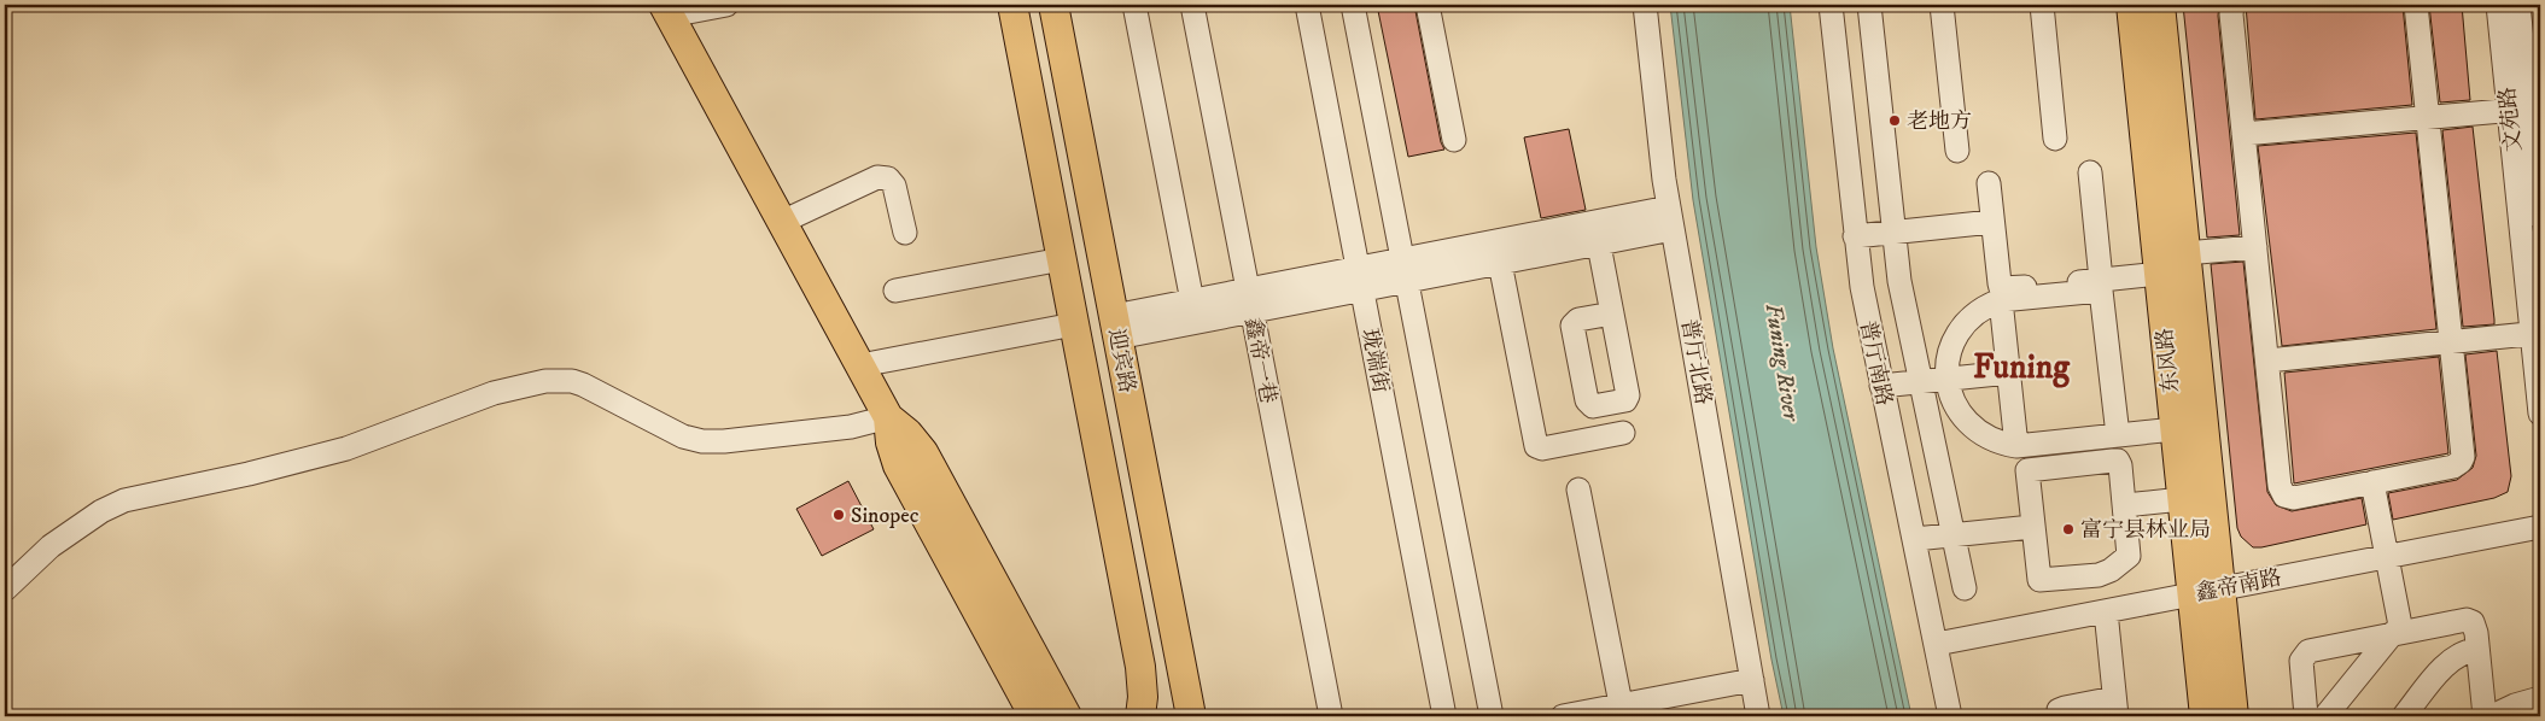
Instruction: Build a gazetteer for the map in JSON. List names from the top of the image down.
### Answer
{
  "streets": {
    "main road": ["迎宾路", "东风路"],
    "street": [
      "文苑路",
      "鑫帝一巷",
      "珑端街",
      "普厅北路",
      "普厅南路",
      "鑫帝南路"
    ]
  },
  "crossings": [
    ["东风路", "鑫帝南路"],
    ["普厅南路", "鑫帝南路"]
  ],
  "districts": ["Funing"],
  "water": ["Funing River"],
  "places": ["老地方", "Sinopec", "富宁县林业局"]
}
